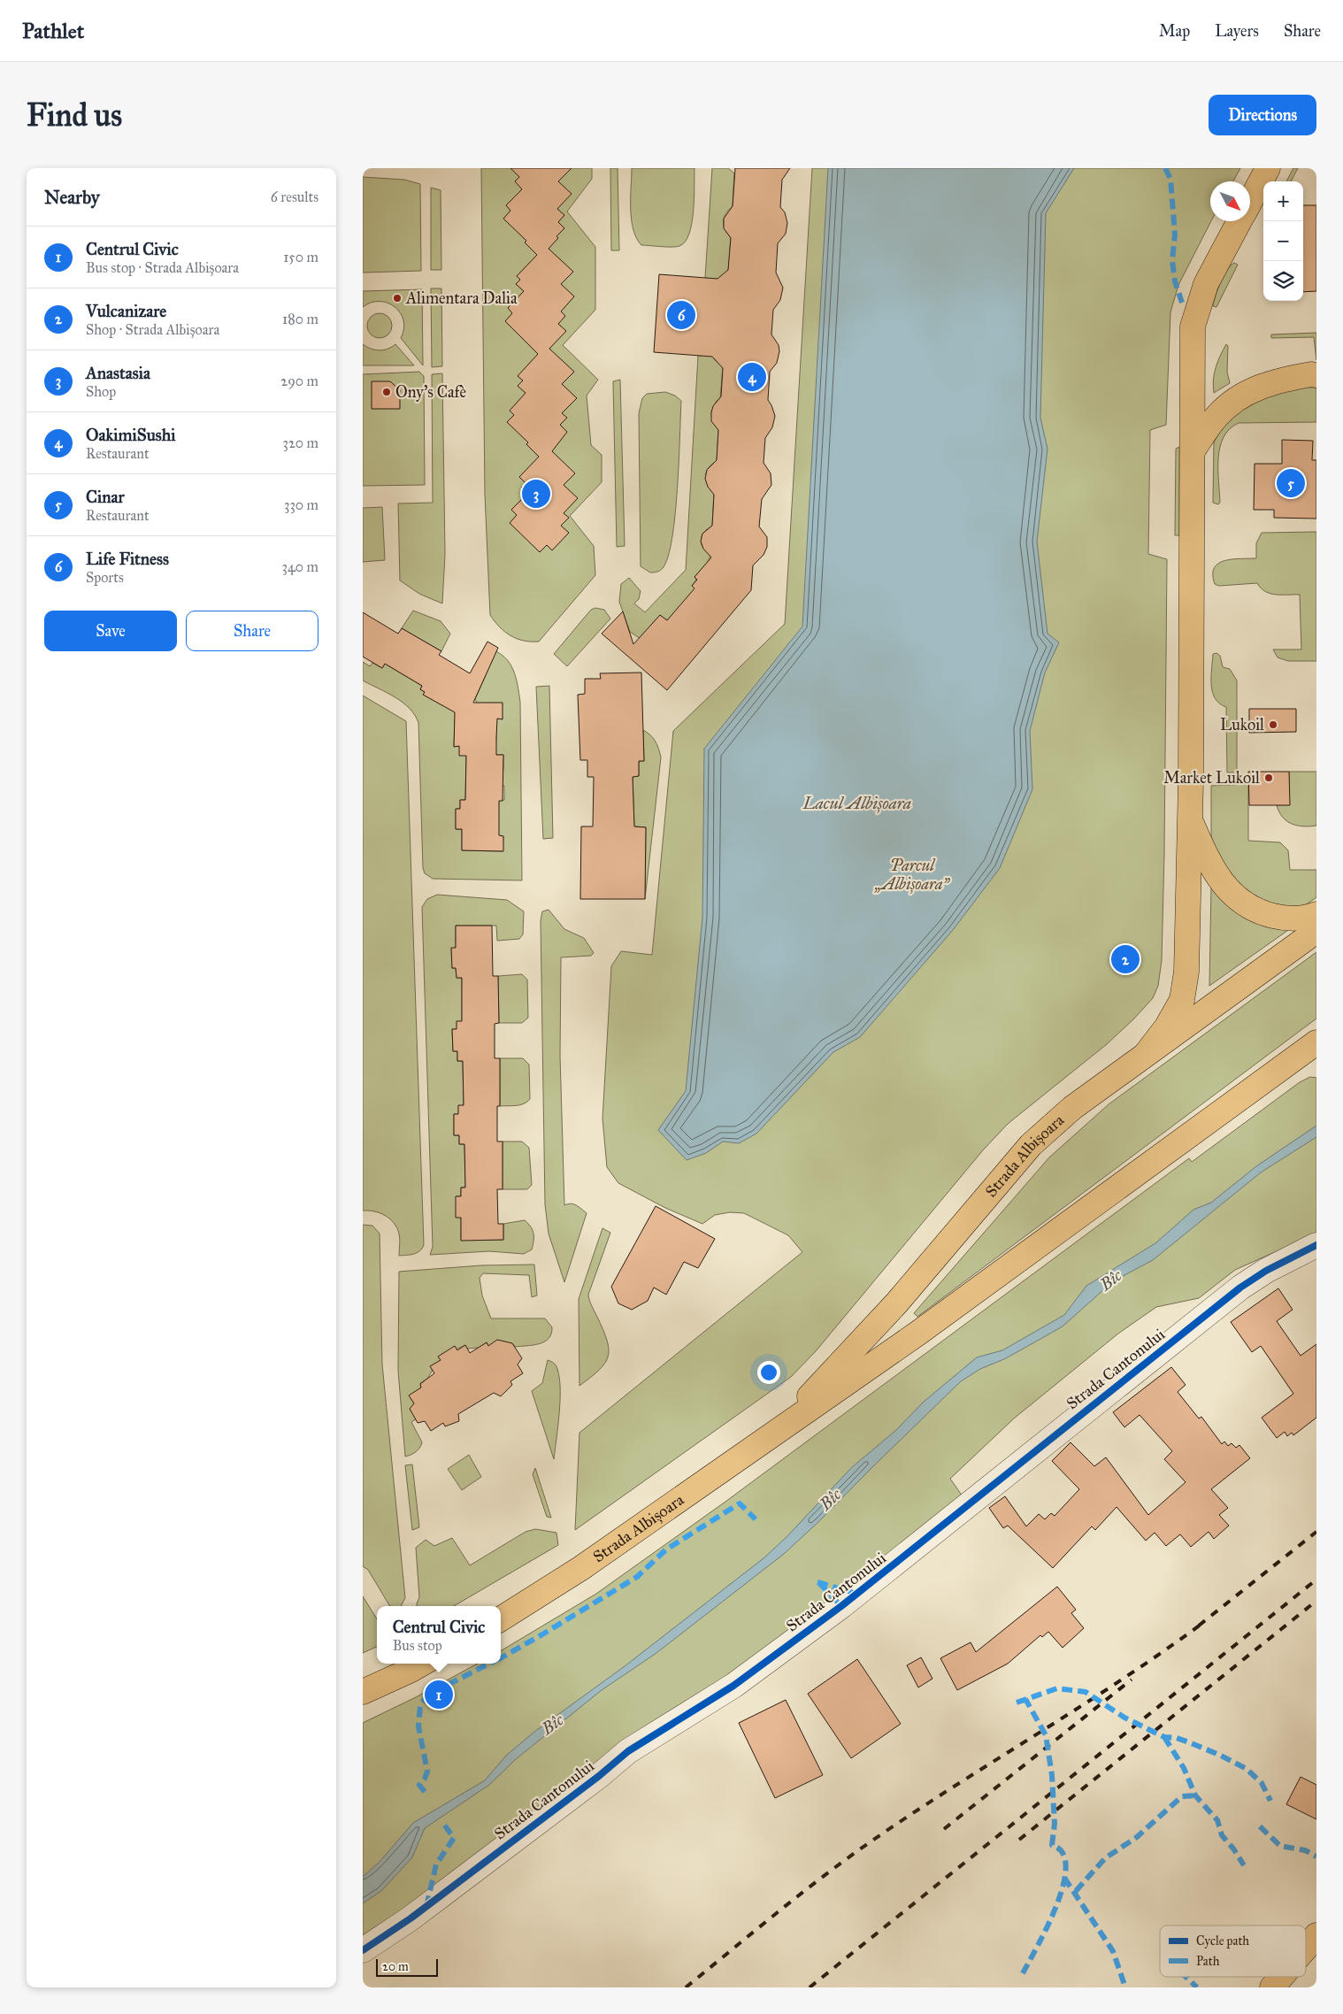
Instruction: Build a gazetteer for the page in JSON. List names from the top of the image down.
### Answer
{
  "streets": {
    "main road": ["Strada Albișoara"],
    "street": ["Strada Cantonului"]
  },
  "water": ["Lacul Albișoara", "Bîc"],
  "parks": ["Parcul „Albișoara”"],
  "places": [
    "Alimentara Dalia",
    "Ony's Cafè",
    "Lukoil",
    "Market Lukoil"
  ],
  "legend": ["Cycle path", "Path"],
  "scale_bar": "20 m",
  "north": "bottom right",
  "page": {
    "header": "Pathlet",
    "nav": ["Map", "Layers", "Share"],
    "buttons": [
      "Directions",
      ["Save", "Share"]
    ],
    "title": "Find us",
    "heading": ["Nearby", "6 results"],
    "map_buttons": ["+", "−"],
    "list": [
      {
        "mark": "1",
        "name": "Centrul Civic",
        "note": "Bus stop · Strada Albișoara",
        "value": "150 m"
      },
      {
        "mark": "2",
        "name": "Vulcanizare",
        "note": "Shop · Strada Albișoara",
        "value": "180 m"
      },
      {
        "mark": "3",
        "name": "Anastasia",
        "note": "Shop",
        "value": "290 m"
      },
      {
        "mark": "4",
        "name": "OakimiSushi",
        "note": "Restaurant",
        "value": "320 m"
      },
      {
        "mark": "5",
        "name": "Cinar",
        "note": "Restaurant",
        "value": "330 m"
      },
      {
        "mark": "6",
        "name": "Life Fitness",
        "note": "Sports",
        "value": "340 m"
      }
    ],
    "pins": [
      "6",
      "4",
      "5",
      "3",
      "2",
      "1"
    ],
    "popup": ["Centrul Civic", "Bus stop"],
    "scale": "20 m"
  }
}
